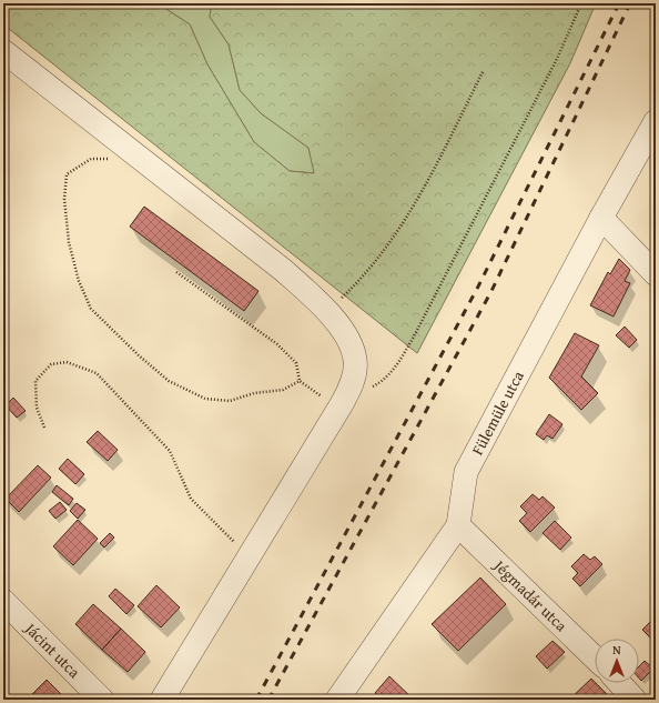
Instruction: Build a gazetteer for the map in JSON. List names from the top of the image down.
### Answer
{
  "streets": {
    "street": ["Fülemüle utca", "Jégmadár utca", "Jácint utca"]
  },
  "crossings": [
    ["Fülemüle utca", "Jégmadár utca"]
  ],
  "north": "top"
}
